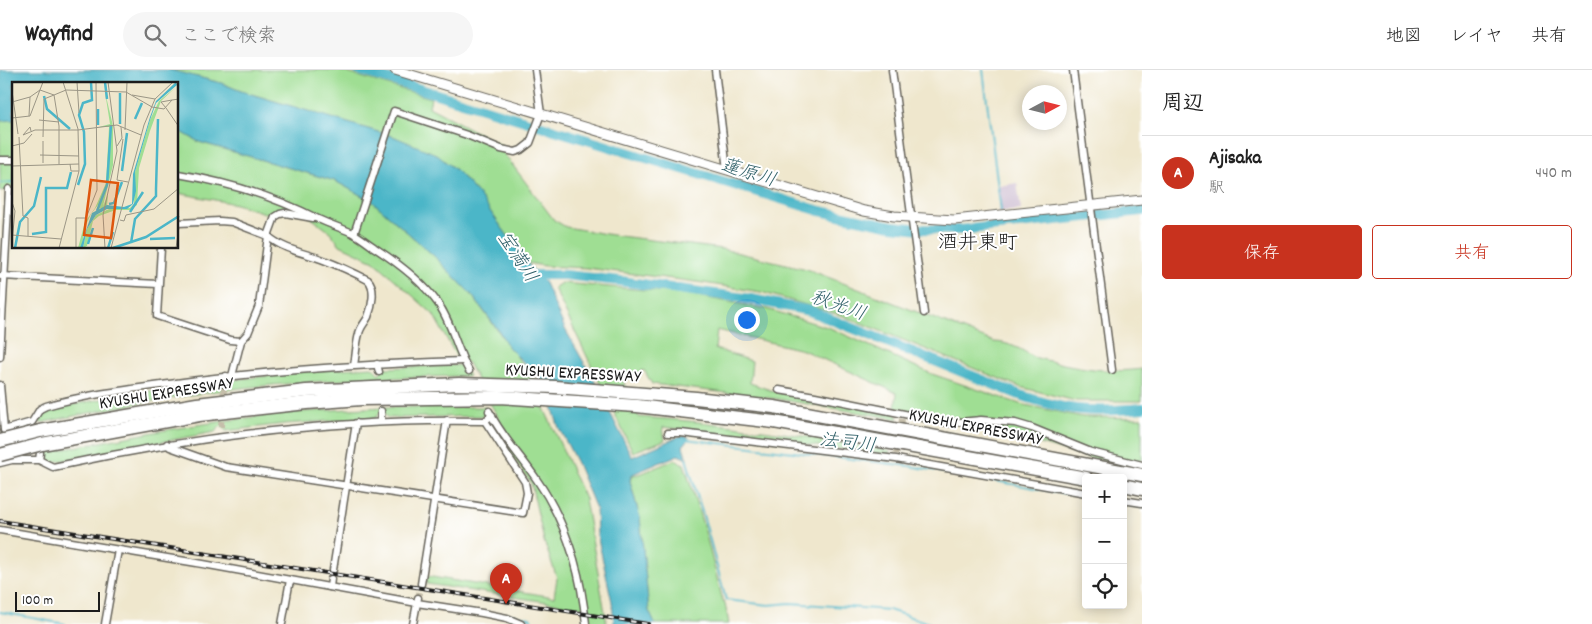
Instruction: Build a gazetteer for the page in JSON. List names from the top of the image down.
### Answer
{
  "streets": {
    "highway": ["KYUSHU EXPRESSWAY"]
  },
  "districts": ["酒井東町"],
  "water": [
    "蓮原川",
    "宝満川",
    "秋光川",
    "法司川"
  ],
  "scale_bar": "100 m",
  "north": "right",
  "page": {
    "header": "Wayfind",
    "search": "ここで検索",
    "nav": ["地図", "レイヤ", "共有"],
    "heading": "周辺",
    "list": [
      {
        "mark": "A",
        "name": "Ajisaka",
        "note": "駅",
        "value": "440 m"
      }
    ],
    "buttons": ["保存", "共有"],
    "map_buttons": ["+", "−"],
    "pins": "A",
    "scale": "100 m"
  }
}
